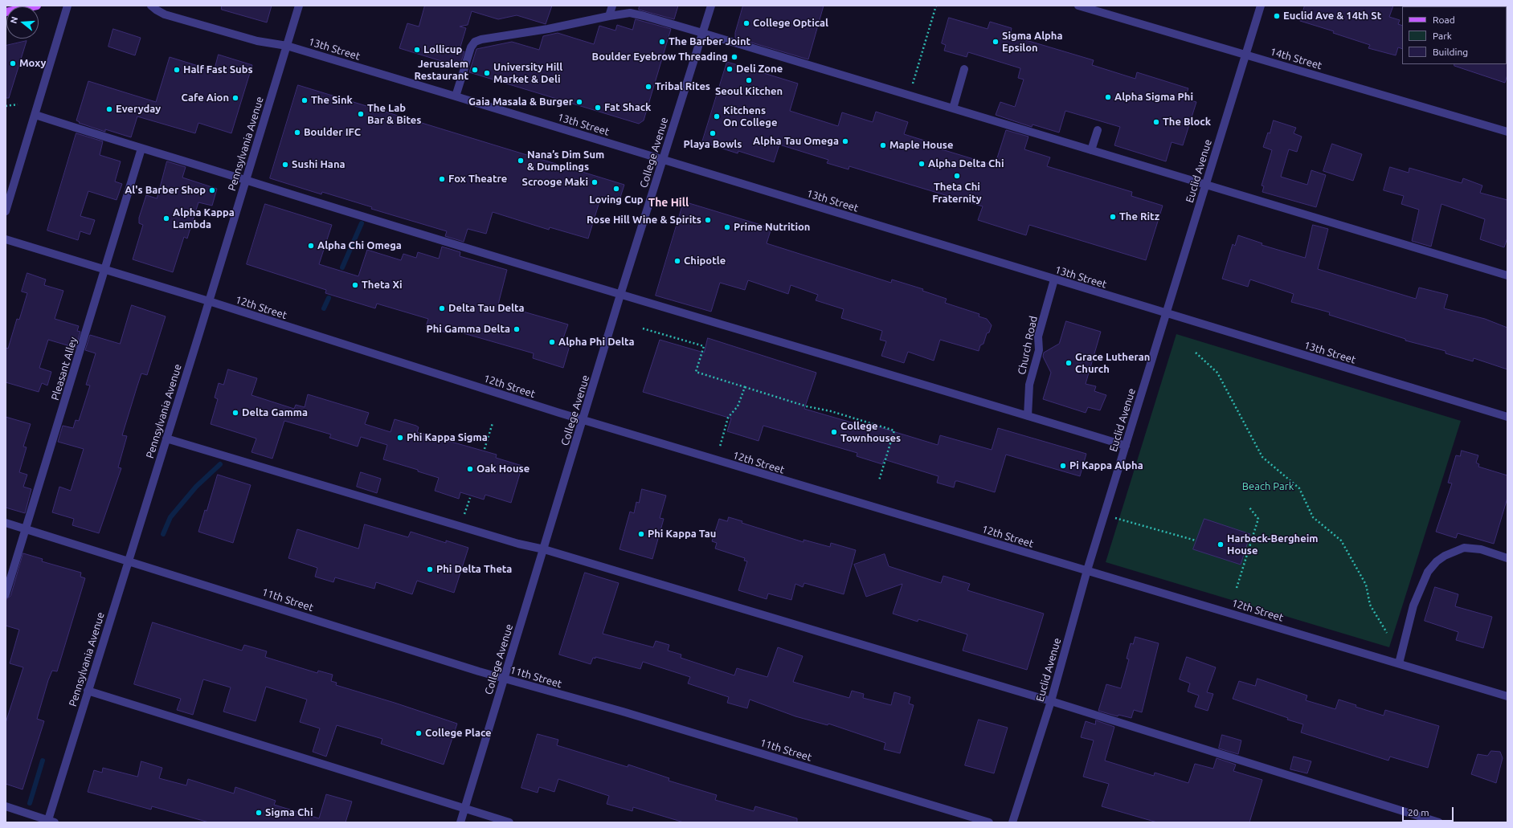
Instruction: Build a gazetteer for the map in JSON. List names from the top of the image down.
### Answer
{
  "streets": {
    "street": [
      "13th Street",
      "14th Street",
      "Pennsylvania Avenue",
      "College Avenue",
      "Euclid Avenue",
      "12th Street",
      "Church Road",
      "Pleasant Alley",
      "11th Street"
    ]
  },
  "crossings": [
    ["13th Street", "Pennsylvania Avenue"],
    ["13th Street", "College Avenue"],
    ["13th Street", "Euclid Avenue"],
    ["13th Street", "Church Road"],
    ["14th Street", "Euclid Avenue"],
    ["Pennsylvania Avenue", "12th Street"],
    ["Pennsylvania Avenue", "11th Street"],
    ["College Avenue", "12th Street"],
    ["College Avenue", "11th Street"],
    ["Euclid Avenue", "12th Street"],
    ["12th Street", "Pleasant Alley"],
    ["Pleasant Alley", "11th Street"]
  ],
  "districts": ["The Hill"],
  "parks": ["Beach Park"],
  "places": [
    "Euclid Ave & 14th St",
    "College Optical",
    "The Barber Joint",
    "Sigma Alpha Epsilon",
    "Lollicup",
    "Boulder Eyebrow Threading",
    "Moxy",
    "Deli Zone",
    "Half Fast Subs",
    "Jerusalem Restaurant",
    "University Hill Market & Deli",
    "Seoul Kitchen",
    "Tribal Rites",
    "Alpha Sigma Phi",
    "Cafe Aion",
    "The Sink",
    "Gaia Masala & Burger",
    "Fat Shack",
    "Everyday",
    "The Lab Bar & Bites",
    "Kitchens On College",
    "The Block",
    "Boulder IFC",
    "Playa Bowls",
    "Alpha Tau Omega",
    "Maple House",
    "Nana’s Dim Sum & Dumplings",
    "Alpha Delta Chi",
    "Sushi Hana",
    "Theta Chi Fraternity",
    "Fox Theatre",
    "Scrooge Maki",
    "Loving Cup",
    "Al's Barber Shop",
    "The Ritz",
    "Alpha Kappa Lambda",
    "Rose Hill Wine & Spirits",
    "Prime Nutrition",
    "Alpha Chi Omega",
    "Chipotle",
    "Theta Xi",
    "Delta Tau Delta",
    "Phi Gamma Delta",
    "Alpha Phi Delta",
    "Grace Lutheran Church",
    "Delta Gamma",
    "College Townhouses",
    "Phi Kappa Sigma",
    "Pi Kappa Alpha",
    "Oak House",
    "Phi Kappa Tau",
    "Harbeck-Bergheim House",
    "Phi Delta Theta",
    "College Place",
    "Sigma Chi"
  ],
  "legend": ["Road", "Park", "Building"],
  "scale_bar": "20 m",
  "north": "left"
}
